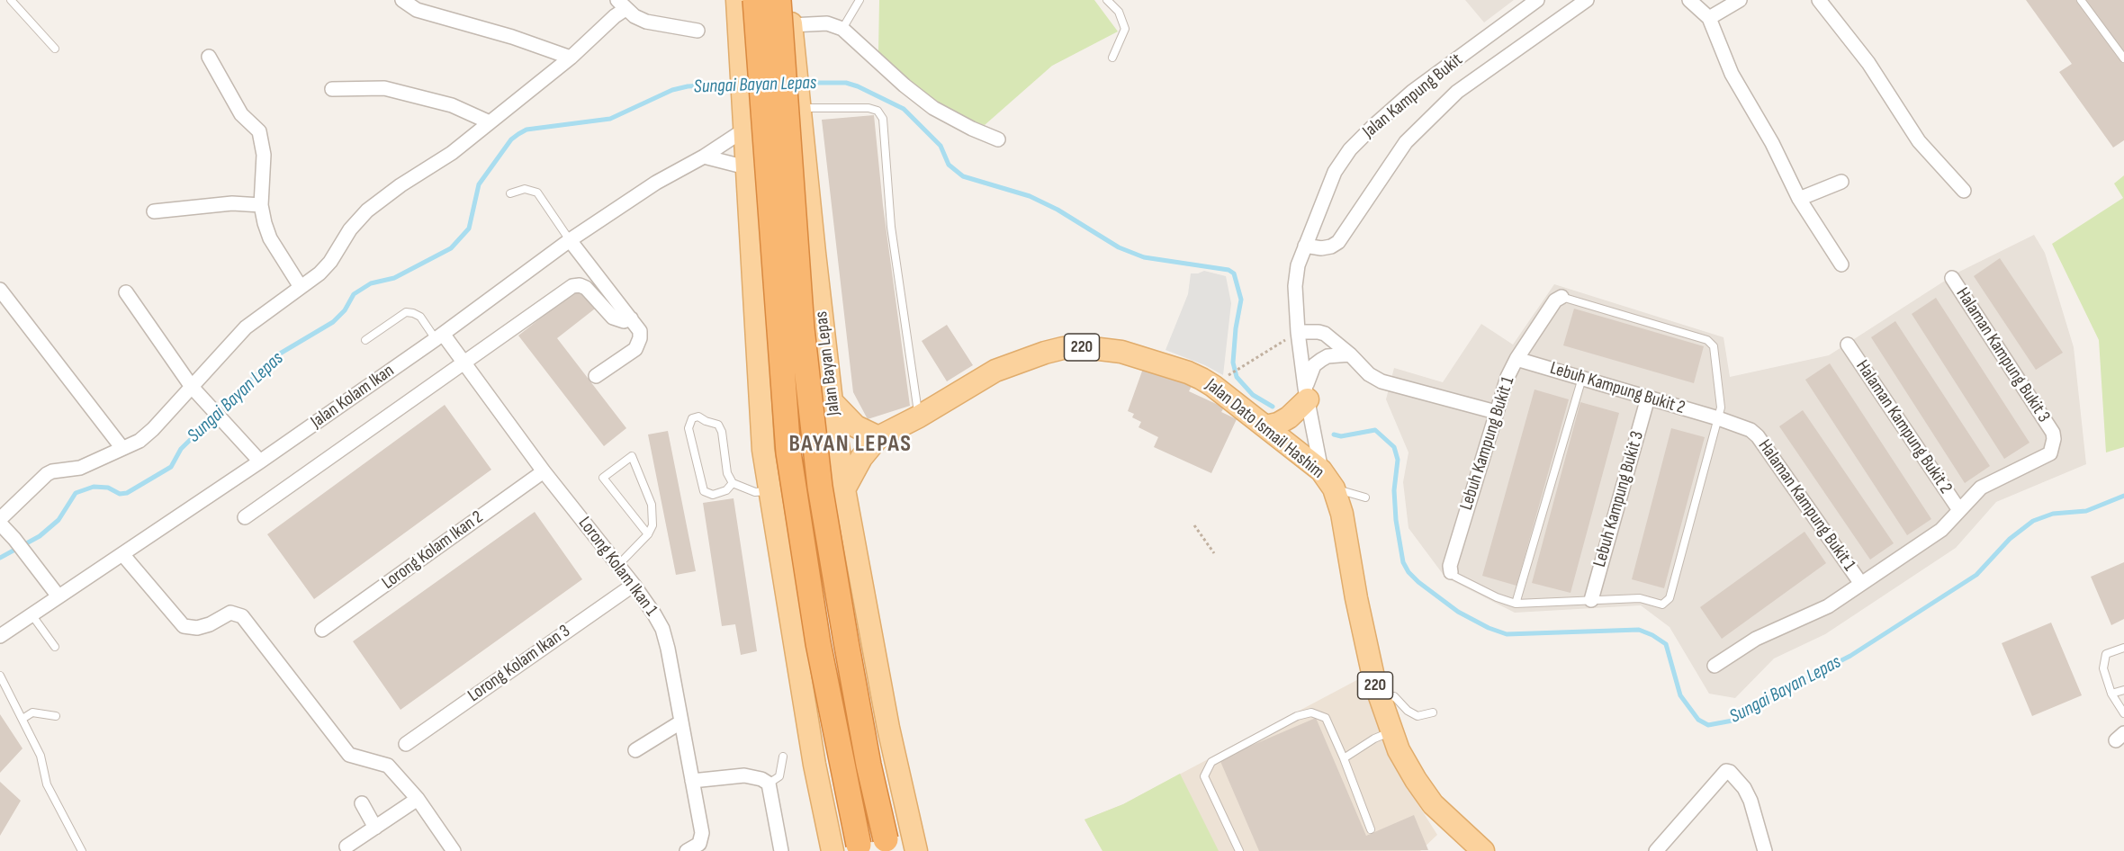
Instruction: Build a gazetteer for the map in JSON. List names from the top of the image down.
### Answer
{
  "streets": {
    "highway": ["Jalan Bayan Lepas"],
    "main road": ["220", "Jalan Dato Ismail Hashim"],
    "street": [
      "Jalan Kampung Bukit",
      "Halaman Kampung Bukit 3",
      "Lebuh Kampung Bukit 2",
      "Jalan Kolam Ikan",
      "Halaman Kampung Bukit 2",
      "Lebuh Kampung Bukit 1",
      "Lebuh Kampung Bukit 3",
      "Halaman Kampung Bukit 1",
      "Lorong Kolam Ikan 2",
      "Lorong Kolam Ikan 1",
      "Lorong Kolam Ikan 3"
    ]
  },
  "crossings": [
    ["Jalan Kampung Bukit", "Jalan Dato Ismail Hashim"],
    ["Halaman Kampung Bukit 3", "Halaman Kampung Bukit 1"],
    ["Jalan Bayan Lepas", "Jalan Dato Ismail Hashim"],
    ["Lebuh Kampung Bukit 2", "Lebuh Kampung Bukit 1"],
    ["Lebuh Kampung Bukit 2", "Lebuh Kampung Bukit 3"],
    ["Lebuh Kampung Bukit 2", "Halaman Kampung Bukit 1"],
    ["Jalan Kolam Ikan", "Lorong Kolam Ikan 1"],
    ["Halaman Kampung Bukit 2", "Halaman Kampung Bukit 1"],
    ["Lorong Kolam Ikan 2", "Lorong Kolam Ikan 1"],
    ["Lorong Kolam Ikan 1", "Lorong Kolam Ikan 3"]
  ],
  "districts": ["BAYAN LEPAS"],
  "water": ["Sungai Bayan Lepas"]
}
